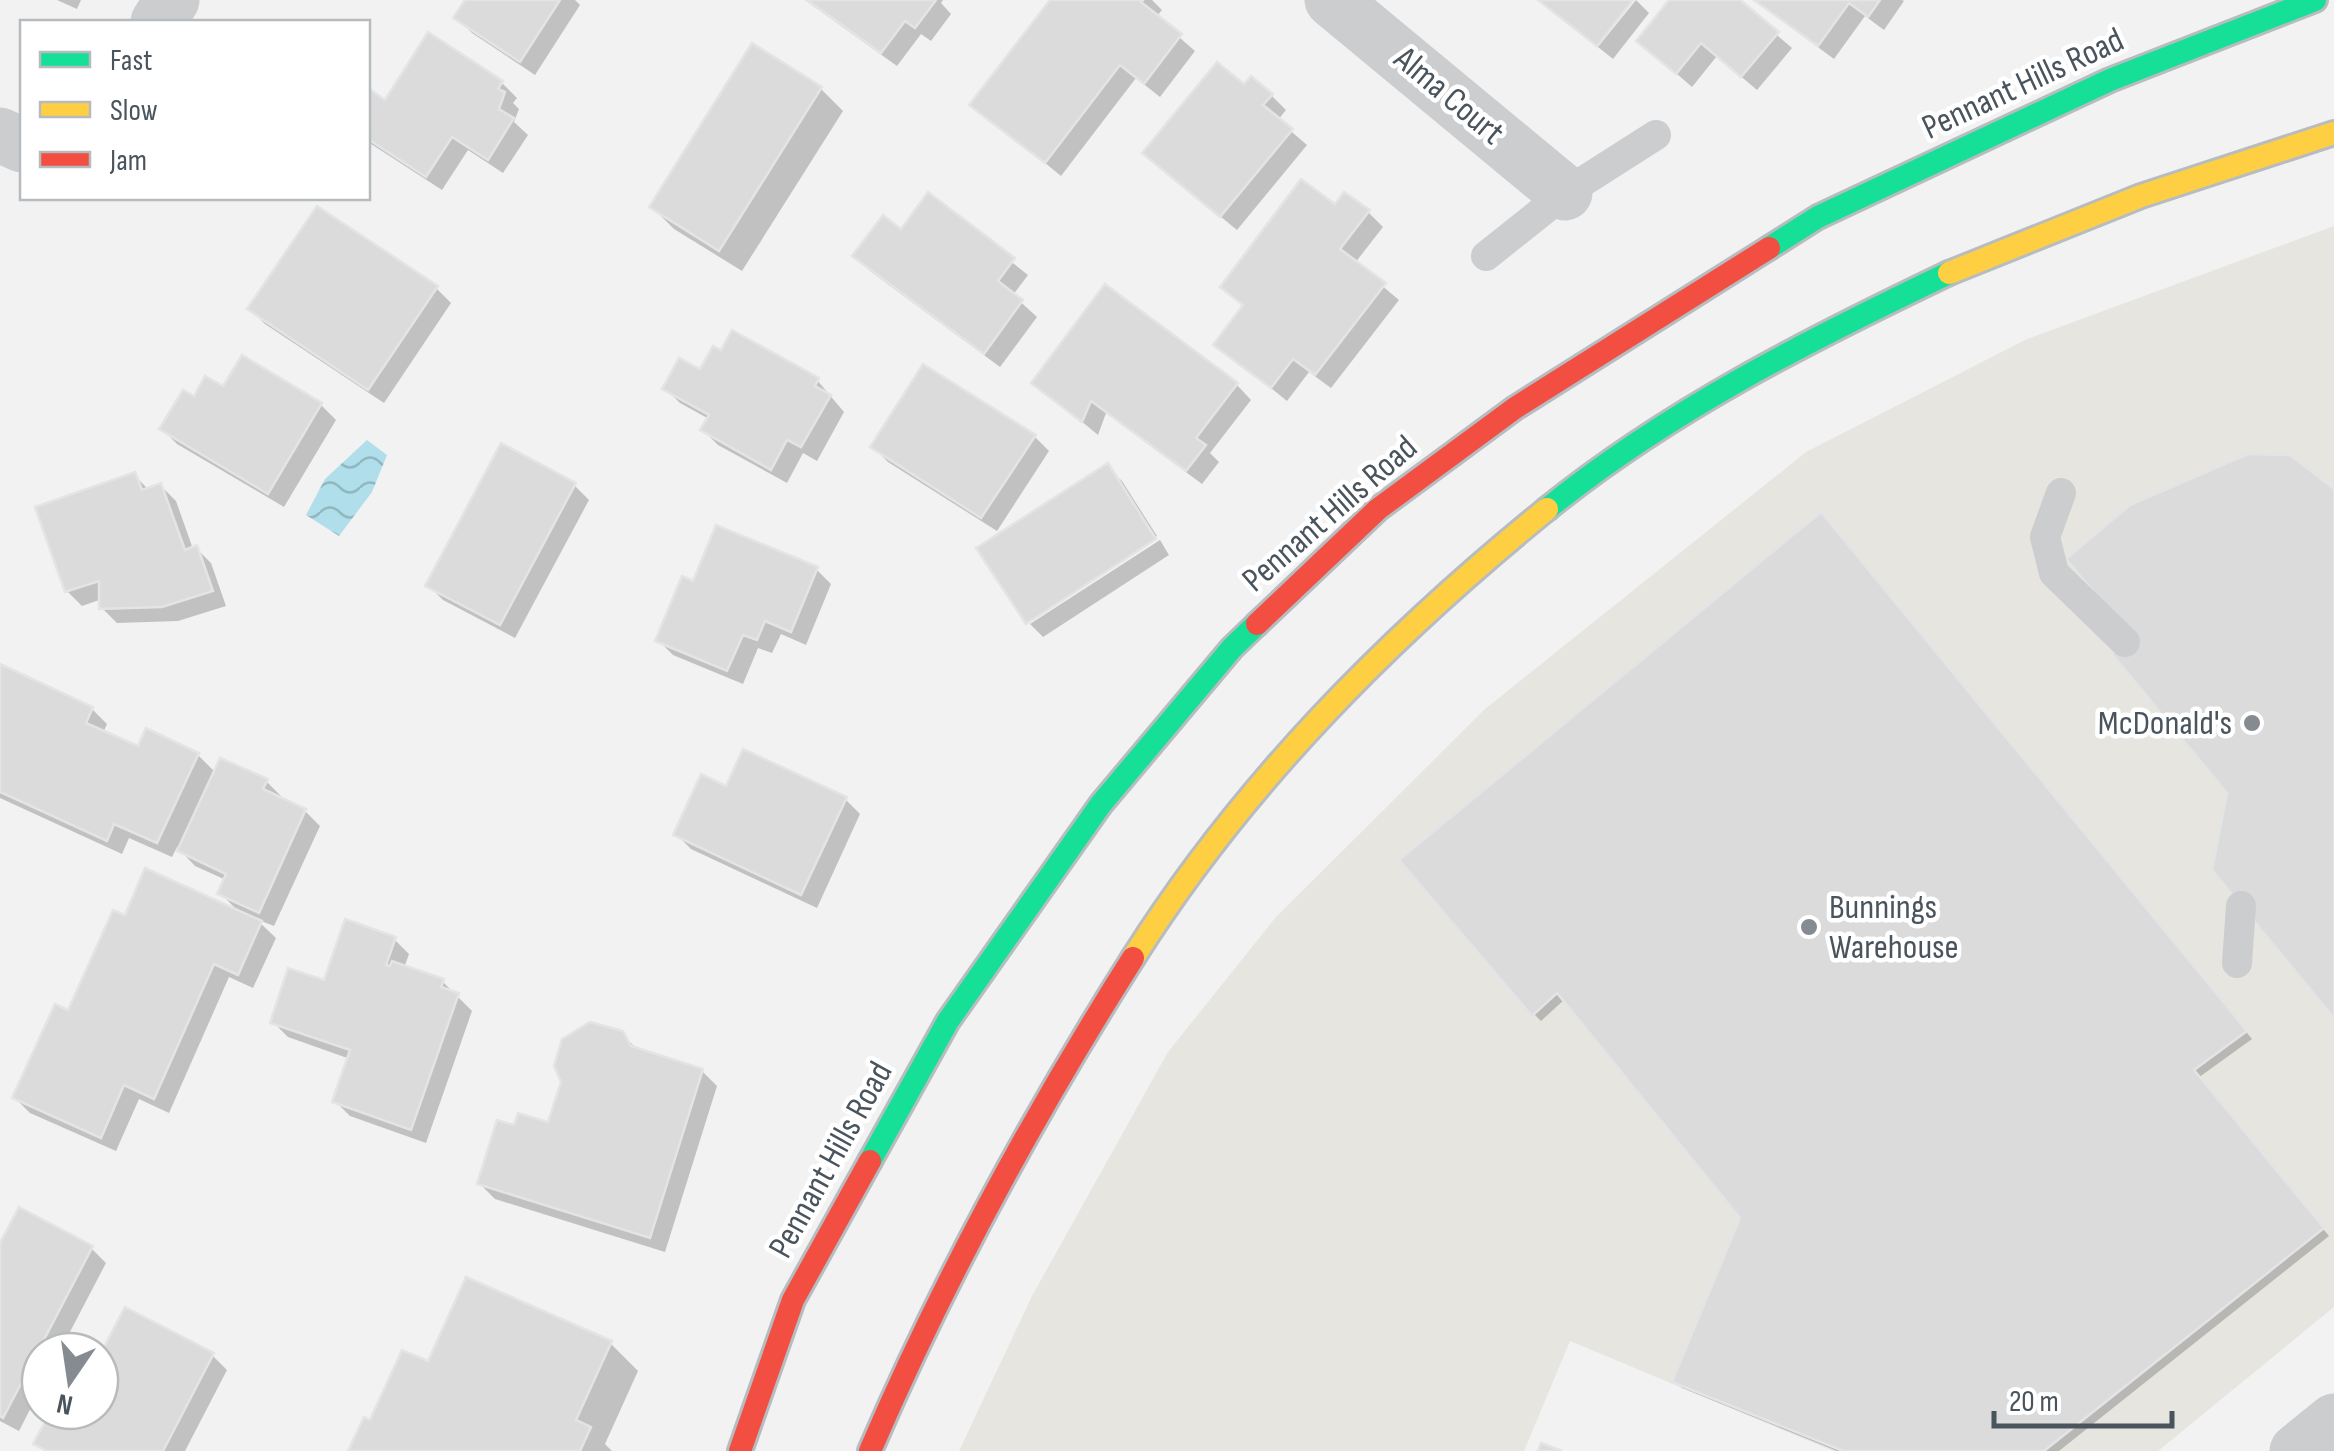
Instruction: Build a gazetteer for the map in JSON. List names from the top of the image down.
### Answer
{
  "streets": {
    "highway": ["Pennant Hills Road"],
    "street": ["Alma Court"]
  },
  "places": ["McDonald's", "Bunnings Warehouse"],
  "legend": ["Fast", "Slow", "Jam"],
  "scale_bar": "20 m",
  "north": "bottom"
}
